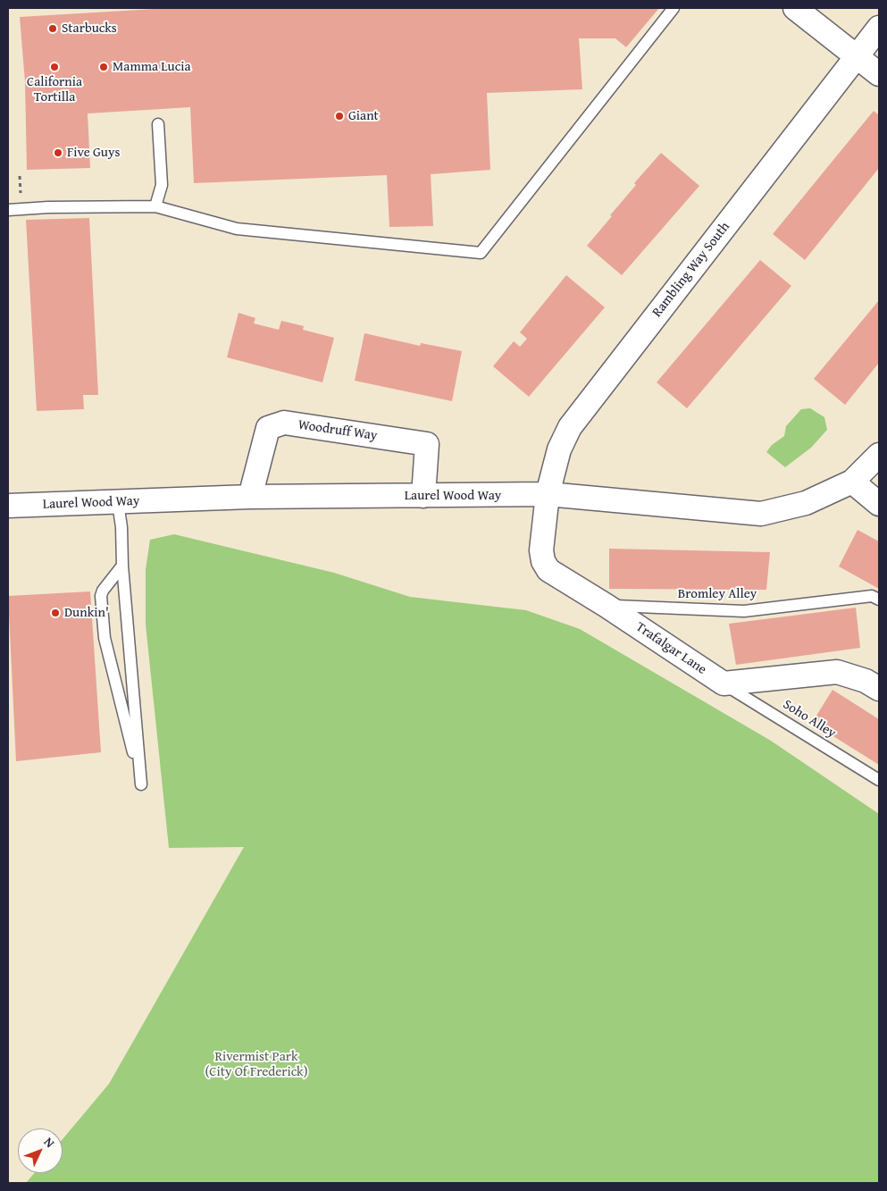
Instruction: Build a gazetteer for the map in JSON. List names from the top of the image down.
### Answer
{
  "streets": {
    "street": [
      "Rambling Way South",
      "Woodruff Way",
      "Laurel Wood Way",
      "Trafalgar Lane"
    ],
    "lane": ["Bromley Alley", "Soho Alley"]
  },
  "crossings": [
    ["Rambling Way South", "Laurel Wood Way"],
    ["Rambling Way South", "Trafalgar Lane"],
    ["Woodruff Way", "Laurel Wood Way"],
    ["Laurel Wood Way", "Trafalgar Lane"],
    ["Bromley Alley", "Trafalgar Lane"],
    ["Trafalgar Lane", "Soho Alley"]
  ],
  "parks": ["Rivermist Park (City Of Frederick)"],
  "places": [
    "Starbucks",
    "California Tortilla",
    "Mamma Lucia",
    "Giant",
    "Five Guys",
    "Dunkin'"
  ],
  "north": "top right"
}
